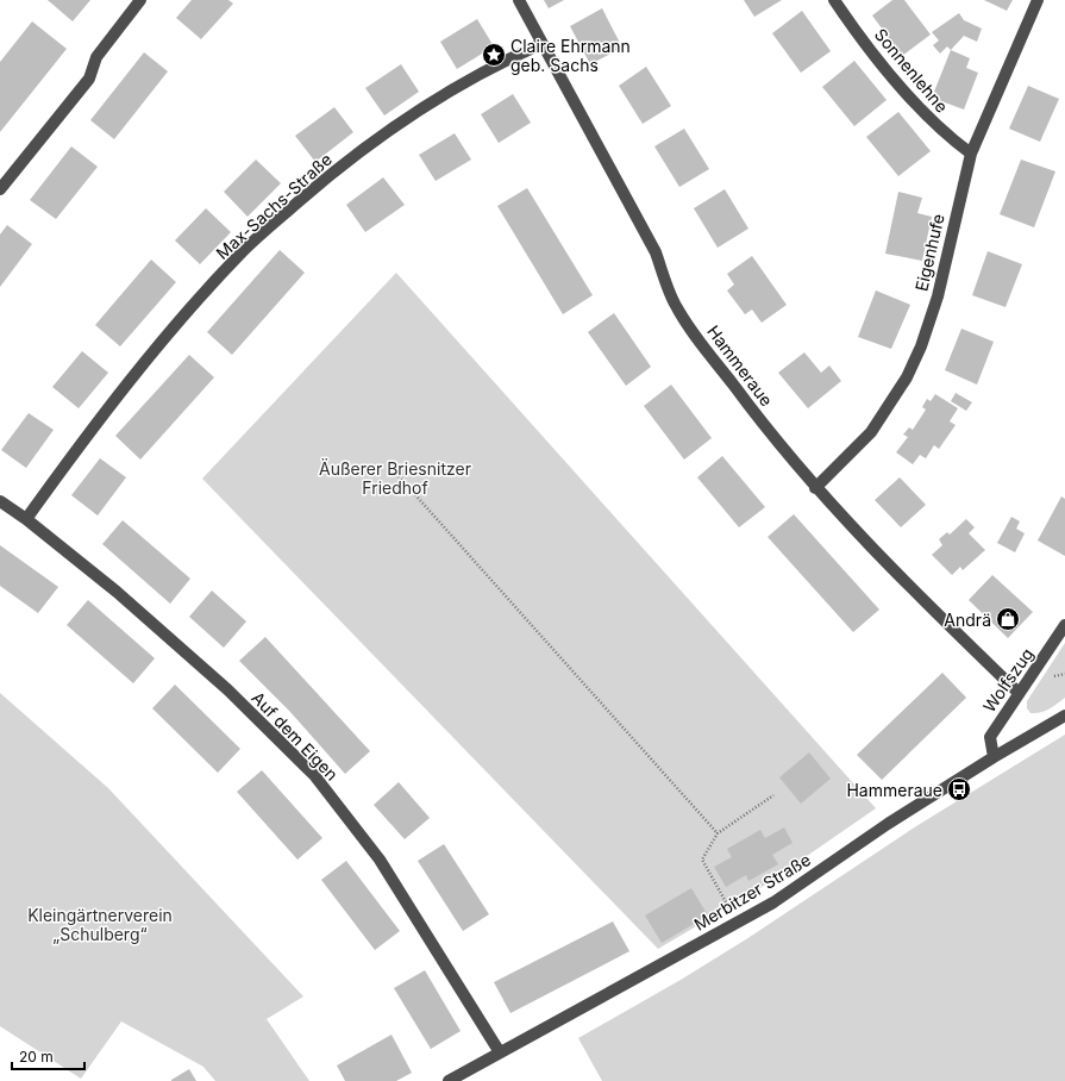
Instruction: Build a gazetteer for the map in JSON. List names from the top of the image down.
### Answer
{
  "streets": {
    "street": [
      "Sonnenlehne",
      "Max-Sachs-Straße",
      "Eigenhufe",
      "Hammeraue",
      "Wolfszug",
      "Auf dem Eigen",
      "Merbitzer Straße"
    ]
  },
  "crossings": [
    ["Sonnenlehne", "Eigenhufe"],
    ["Max-Sachs-Straße", "Hammeraue"],
    ["Max-Sachs-Straße", "Auf dem Eigen"],
    ["Eigenhufe", "Hammeraue"],
    ["Hammeraue", "Wolfszug"],
    ["Wolfszug", "Merbitzer Straße"],
    ["Auf dem Eigen", "Merbitzer Straße"]
  ],
  "parks": ["Äußerer Briesnitzer Friedhof", "Kleingärtnerverein „Schulberg“"],
  "places": {
    "place": ["Claire Ehrmann geb. Sachs"],
    "shop": ["Andrä"],
    "bus stop": ["Hammeraue"]
  },
  "scale_bar": "20 m"
}
